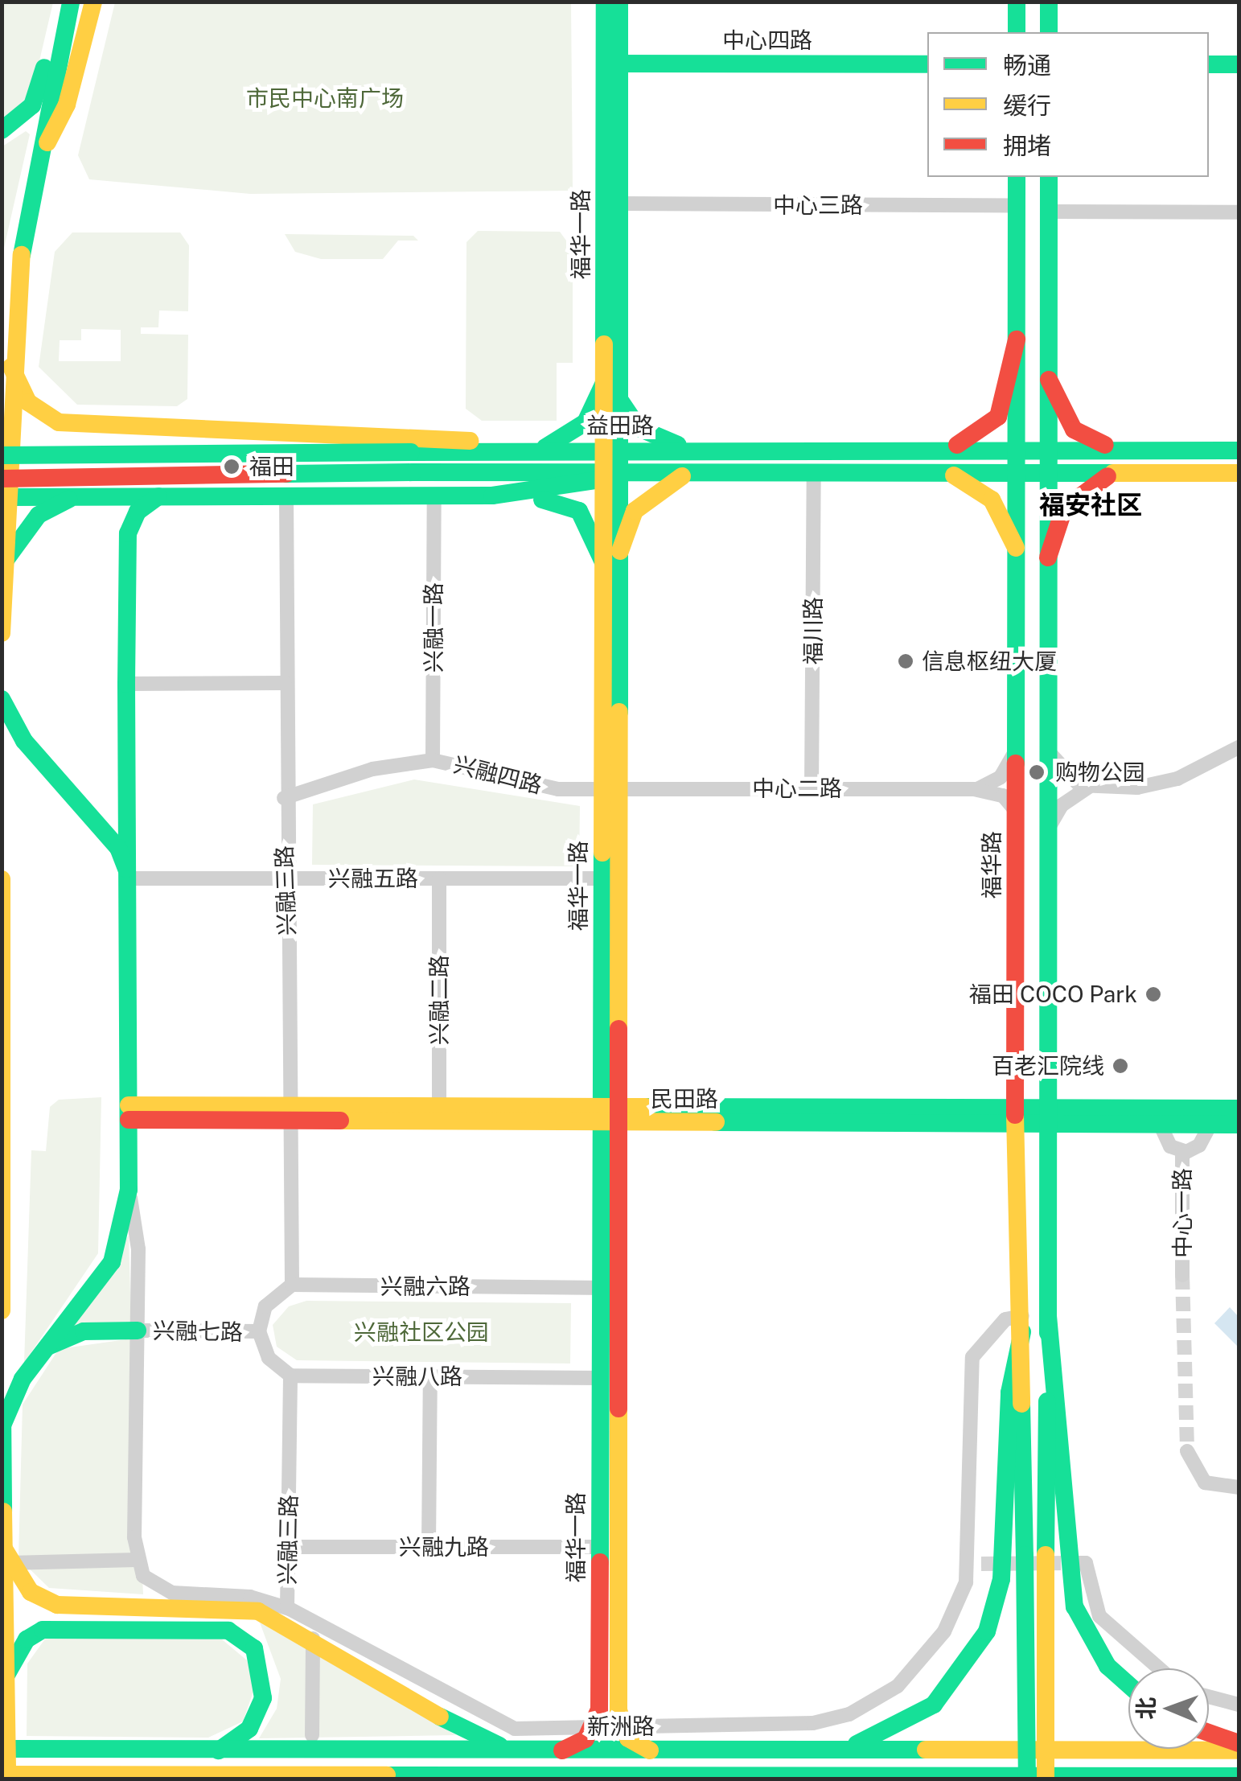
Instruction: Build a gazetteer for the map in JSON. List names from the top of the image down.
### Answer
{
  "streets": {
    "main road": [
      "中心四路",
      "福华一路",
      "益田路",
      "福华路",
      "民田路",
      "新洲路"
    ],
    "street": [
      "中心三路",
      "兴融一路",
      "福川路",
      "兴融四路",
      "中心二路",
      "兴融五路",
      "兴融三路",
      "兴融二路",
      "中心一路",
      "兴融六路",
      "兴融七路",
      "兴融八路",
      "兴融九路"
    ]
  },
  "crossings": [
    ["中心四路", "福华一路"],
    ["中心三路", "福华一路"],
    ["中心三路", "福华路"],
    ["福华一路", "益田路"],
    ["福华一路", "兴融四路"],
    ["福华一路", "中心二路"],
    ["福华一路", "兴融五路"],
    ["福华一路", "民田路"],
    ["福华一路", "兴融六路"],
    ["福华一路", "兴融八路"],
    ["福华一路", "兴融九路"],
    ["益田路", "福华路"],
    ["兴融一路", "兴融四路"],
    ["福川路", "中心二路"],
    ["兴融四路", "中心二路"],
    ["兴融四路", "兴融三路"],
    ["中心二路", "福华路"],
    ["福华路", "民田路"],
    ["兴融五路", "兴融三路"],
    ["兴融五路", "兴融二路"],
    ["兴融三路", "民田路"],
    ["兴融三路", "兴融六路"],
    ["兴融三路", "兴融八路"],
    ["兴融三路", "兴融九路"],
    ["兴融二路", "民田路"]
  ],
  "districts": ["福安社区"],
  "parks": ["市民中心南广场", "兴融社区公园"],
  "places": [
    "福田",
    "信息枢纽大厦",
    "购物公园",
    "福田 COCO Park",
    "百老汇院线"
  ],
  "legend": ["畅通", "缓行", "拥堵"],
  "north": "left"
}
